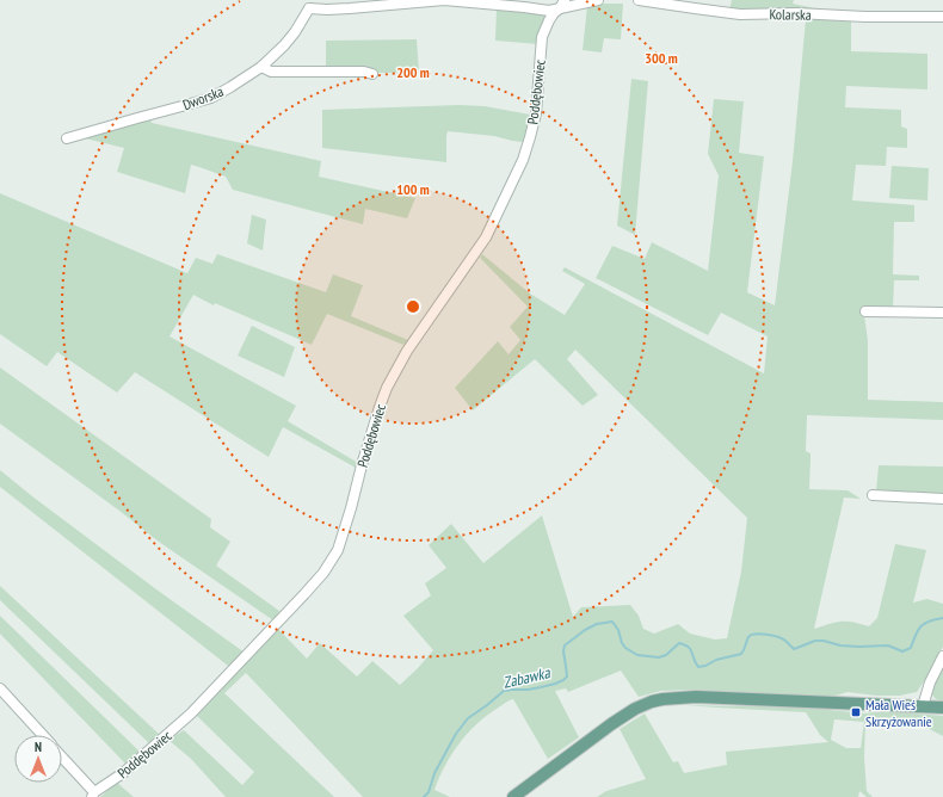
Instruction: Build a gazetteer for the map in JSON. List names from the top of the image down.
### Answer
{
  "streets": {
    "street": ["Kolarska", "Poddębowiec", "Dworska"]
  },
  "water": ["Zabawka"],
  "places": {
    "transit": ["Mała Wieś Skrzyżowanie"]
  },
  "north": "top",
  "rings": ["300 m", "200 m", "100 m"]
}
